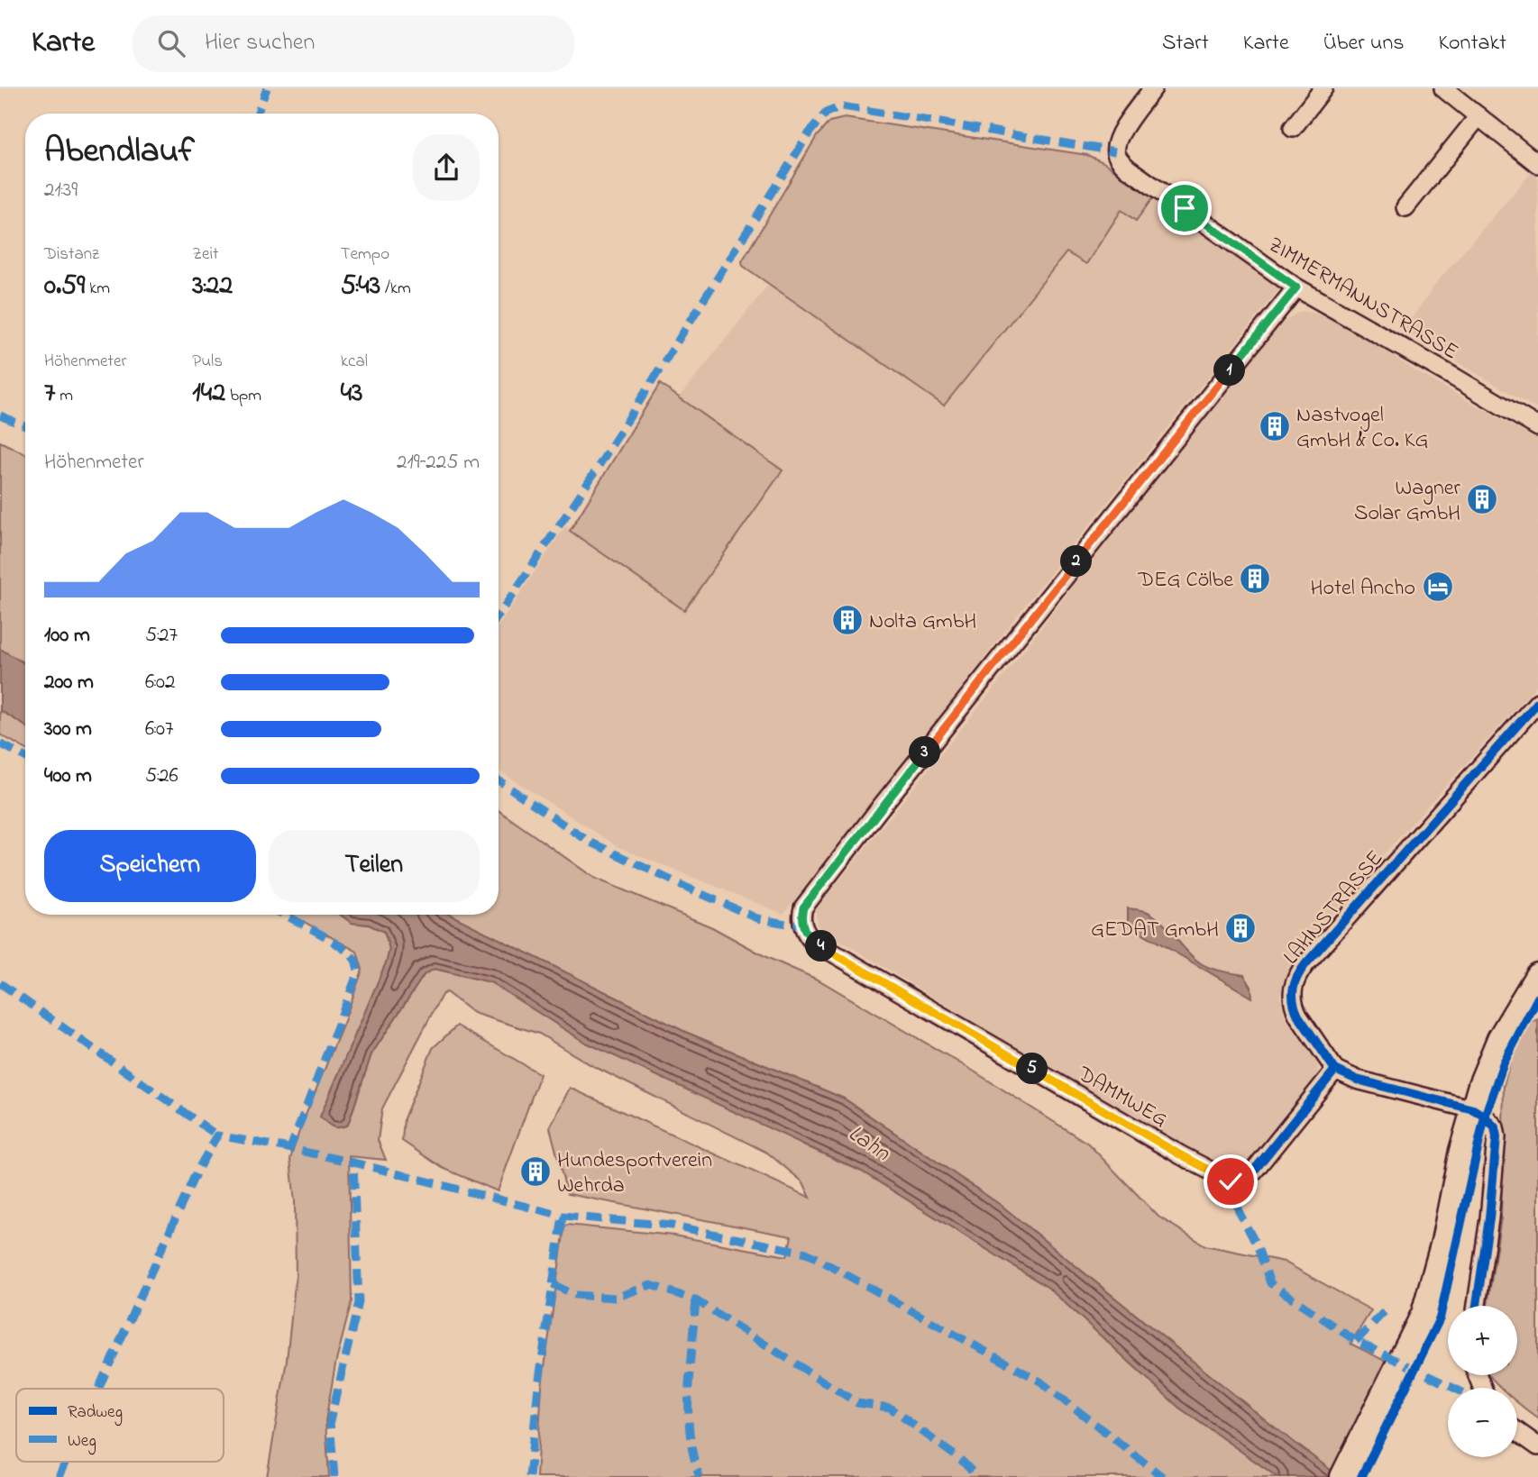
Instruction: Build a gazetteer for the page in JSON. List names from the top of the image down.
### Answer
{
  "streets": {
    "street": ["ZIMMERMANNSTRASSE", "LAHNSTRASSE", "DAMMWEG"]
  },
  "crossings": [
    ["ZIMMERMANNSTRASSE", "DAMMWEG"],
    ["LAHNSTRASSE", "DAMMWEG"]
  ],
  "water": ["Lahn"],
  "places": {
    "building": [
      "Nastvogel GmbH & Co. KG",
      "Wagner Solar GmbH",
      "DEG Cölbe",
      "Nolta GmbH",
      "GEDAT GmbH",
      "Hundesportverein Wehrda"
    ],
    "hotel": ["Hotel Ancho"]
  },
  "legend": ["Radweg", "Weg"],
  "page": {
    "header": "Karte",
    "search": "Hier suchen",
    "nav": [
      "Start",
      "Karte",
      "Über uns",
      "Kontakt"
    ],
    "heading": ["Abendlauf", "21:39"],
    "stats": [
      ["Distanz", "0.59 km"],
      ["Zeit", "3:22"],
      ["Tempo", "5:43 /km"],
      ["Höhenmeter", "7 m"],
      ["Puls", "142 bpm"],
      ["kcal", "43"]
    ],
    "pins": [
      "1",
      "2",
      "3",
      "4",
      "5"
    ],
    "chart": ["Höhenmeter", "219–225 m"],
    "list": [
      {
        "name": "100 m",
        "note": "5:27"
      },
      {
        "name": "200 m",
        "note": "6:02"
      },
      {
        "name": "300 m",
        "note": "6:07"
      },
      {
        "name": "400 m",
        "note": "5:26"
      }
    ],
    "buttons": ["Speichern", "Teilen"],
    "map_buttons": ["+", "−"]
  }
}
